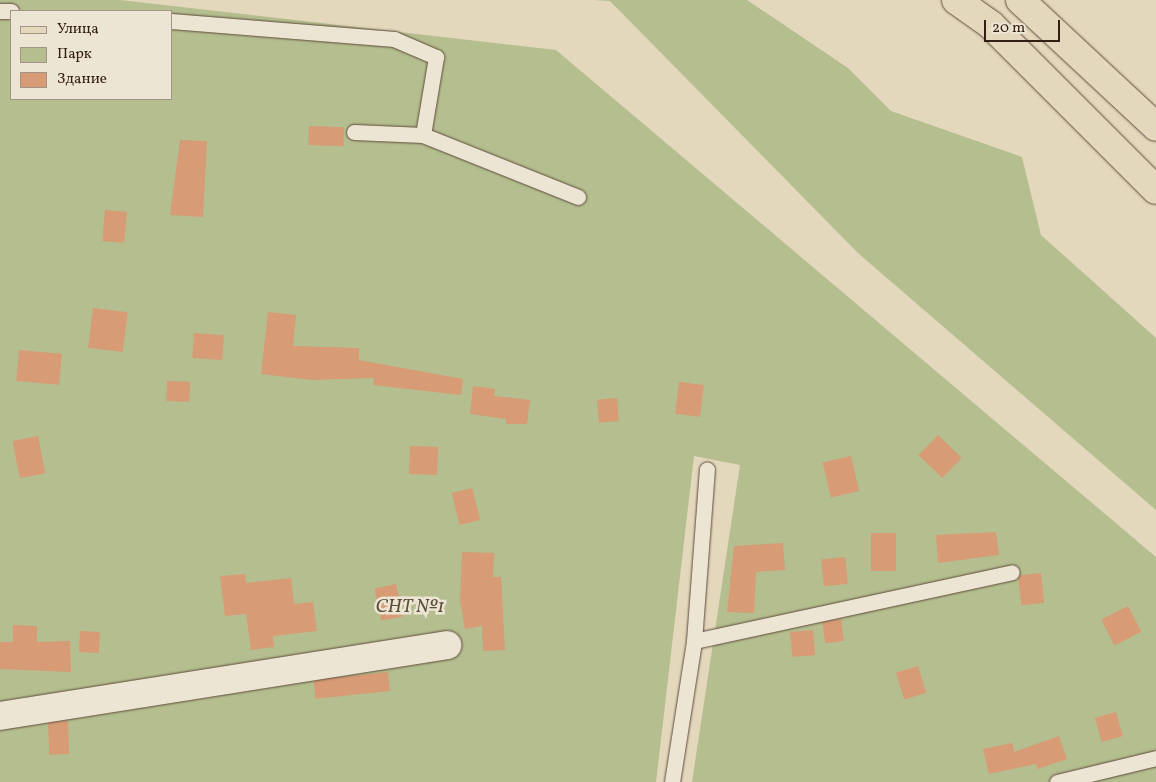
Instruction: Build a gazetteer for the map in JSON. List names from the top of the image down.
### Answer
{
  "parks": ["СНТ №1"],
  "legend": ["Улица", "Парк", "Здание"],
  "scale_bar": "20 m"
}
